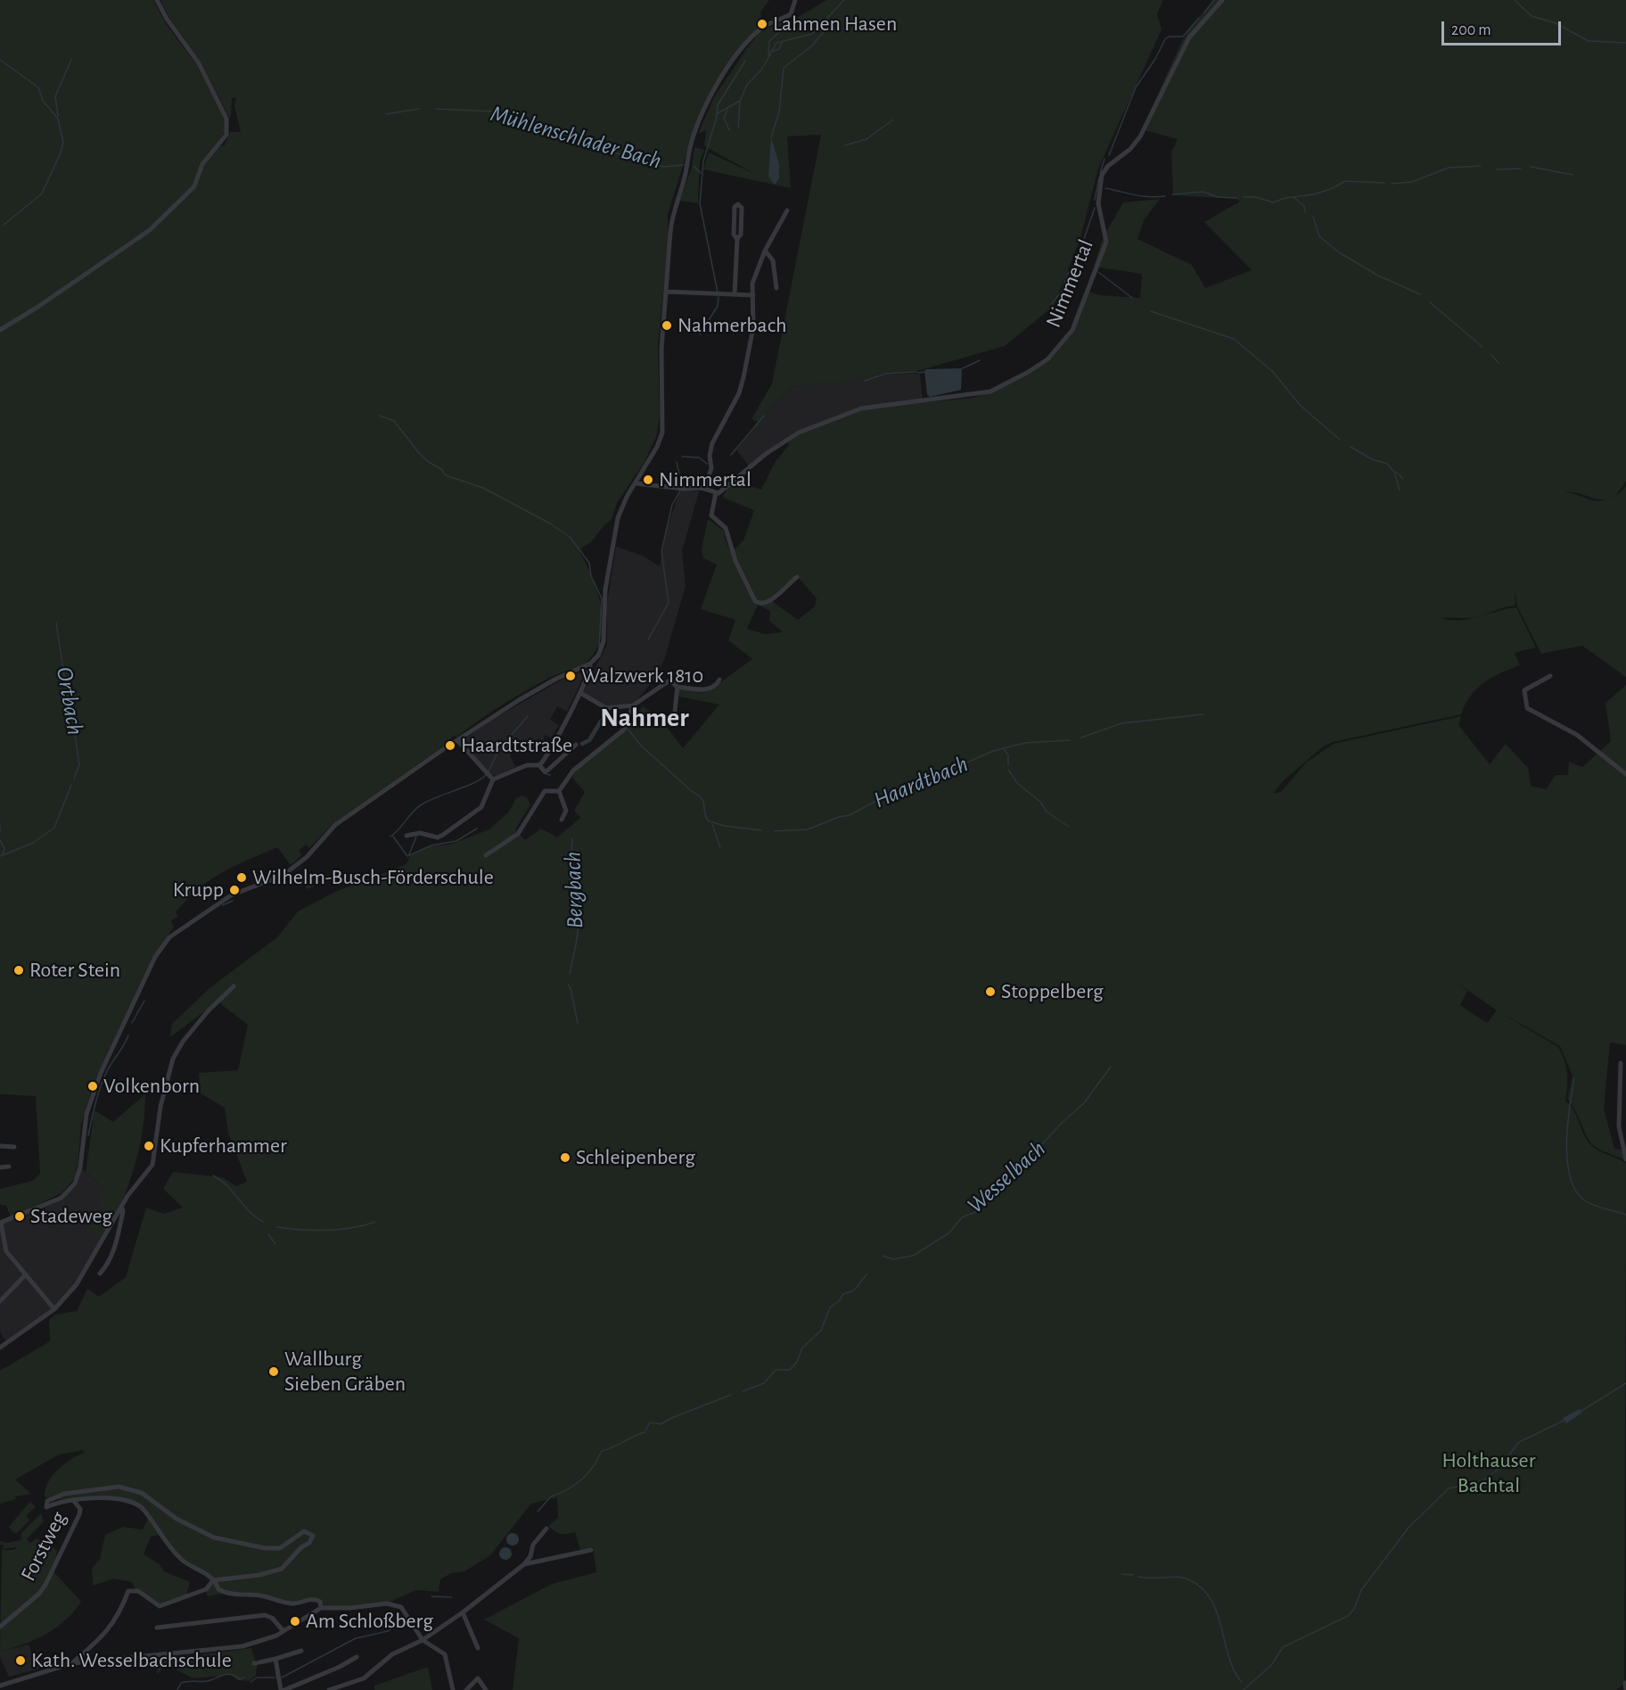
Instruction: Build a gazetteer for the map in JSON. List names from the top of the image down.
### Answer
{
  "streets": {
    "street": ["Nimmertal", "Forstweg"]
  },
  "districts": ["Nahmer"],
  "water": [
    "Mühlenschlader Bach",
    "Ortbach",
    "Haardtbach",
    "Bergbach",
    "Wesselbach"
  ],
  "parks": ["Holthauser Bachtal"],
  "places": [
    "Lahmen Hasen",
    "Nahmerbach",
    "Nimmertal",
    "Walzwerk 1810",
    "Haardtstraße",
    "Wilhelm-Busch-Förderschule",
    "Krupp",
    "Roter Stein",
    "Stoppelberg",
    "Volkenborn",
    "Kupferhammer",
    "Schleipenberg",
    "Stadeweg",
    "Wallburg Sieben Gräben",
    "Am Schloßberg",
    "Kath. Wesselbachschule"
  ],
  "scale_bar": "200 m"
}
